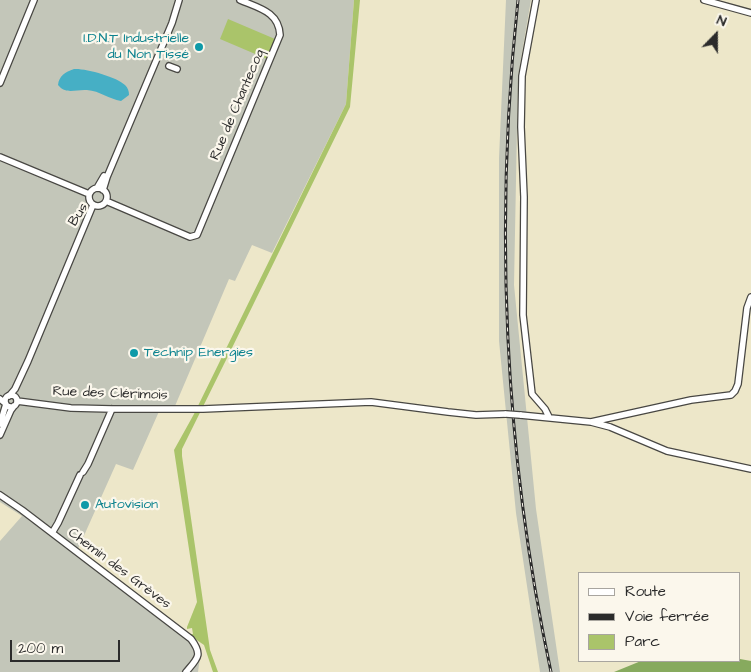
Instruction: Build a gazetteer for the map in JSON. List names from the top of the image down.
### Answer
{
  "streets": {
    "street": [
      "Rue de Chantecoq",
      "Bus",
      "Rue des Clérimois",
      "Chemin des Grèves"
    ]
  },
  "crossings": [
    ["Rue de Chantecoq", "Bus"]
  ],
  "places": ["I.D.N.T Industrielle du Non Tissé", "Technip Energies", "Autovision"],
  "legend": ["Route", "Voie ferrée", "Parc"],
  "scale_bar": "200 m",
  "north": "top"
}
